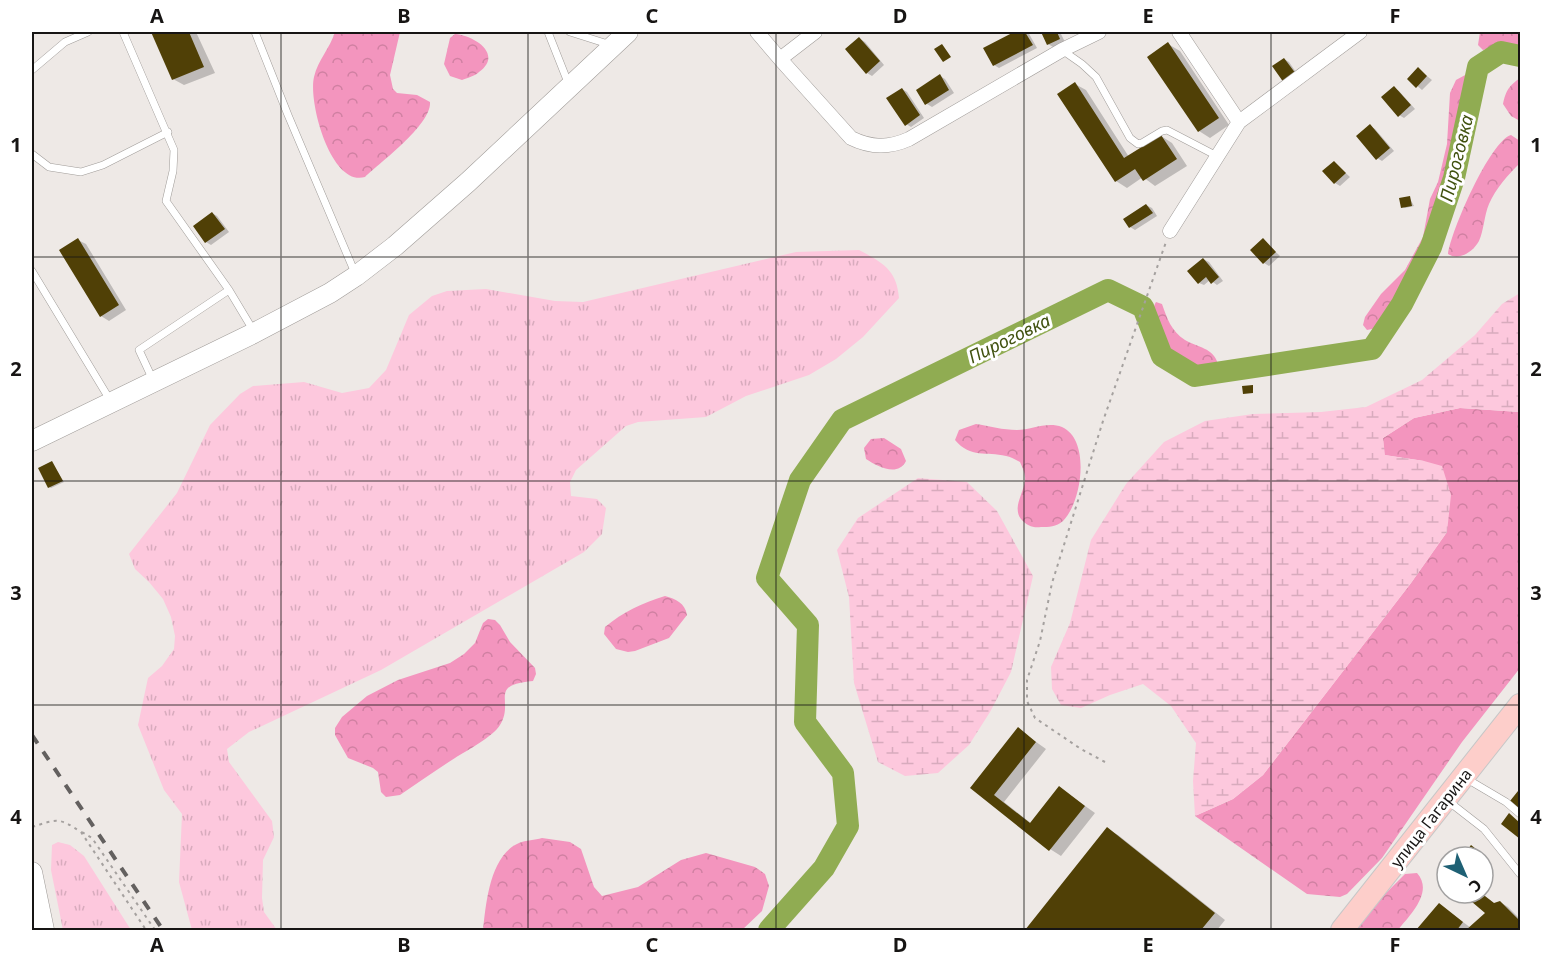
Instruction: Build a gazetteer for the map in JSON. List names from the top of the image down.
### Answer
{
  "streets": {
    "main road": ["улица Гагарина"]
  },
  "water": ["Пироговка"],
  "north": "bottom right",
  "grid": {
    "columns": [
      "A",
      "B",
      "C",
      "D",
      "E",
      "F"
    ],
    "rows": [
      "1",
      "2",
      "3",
      "4"
    ]
  }
}
